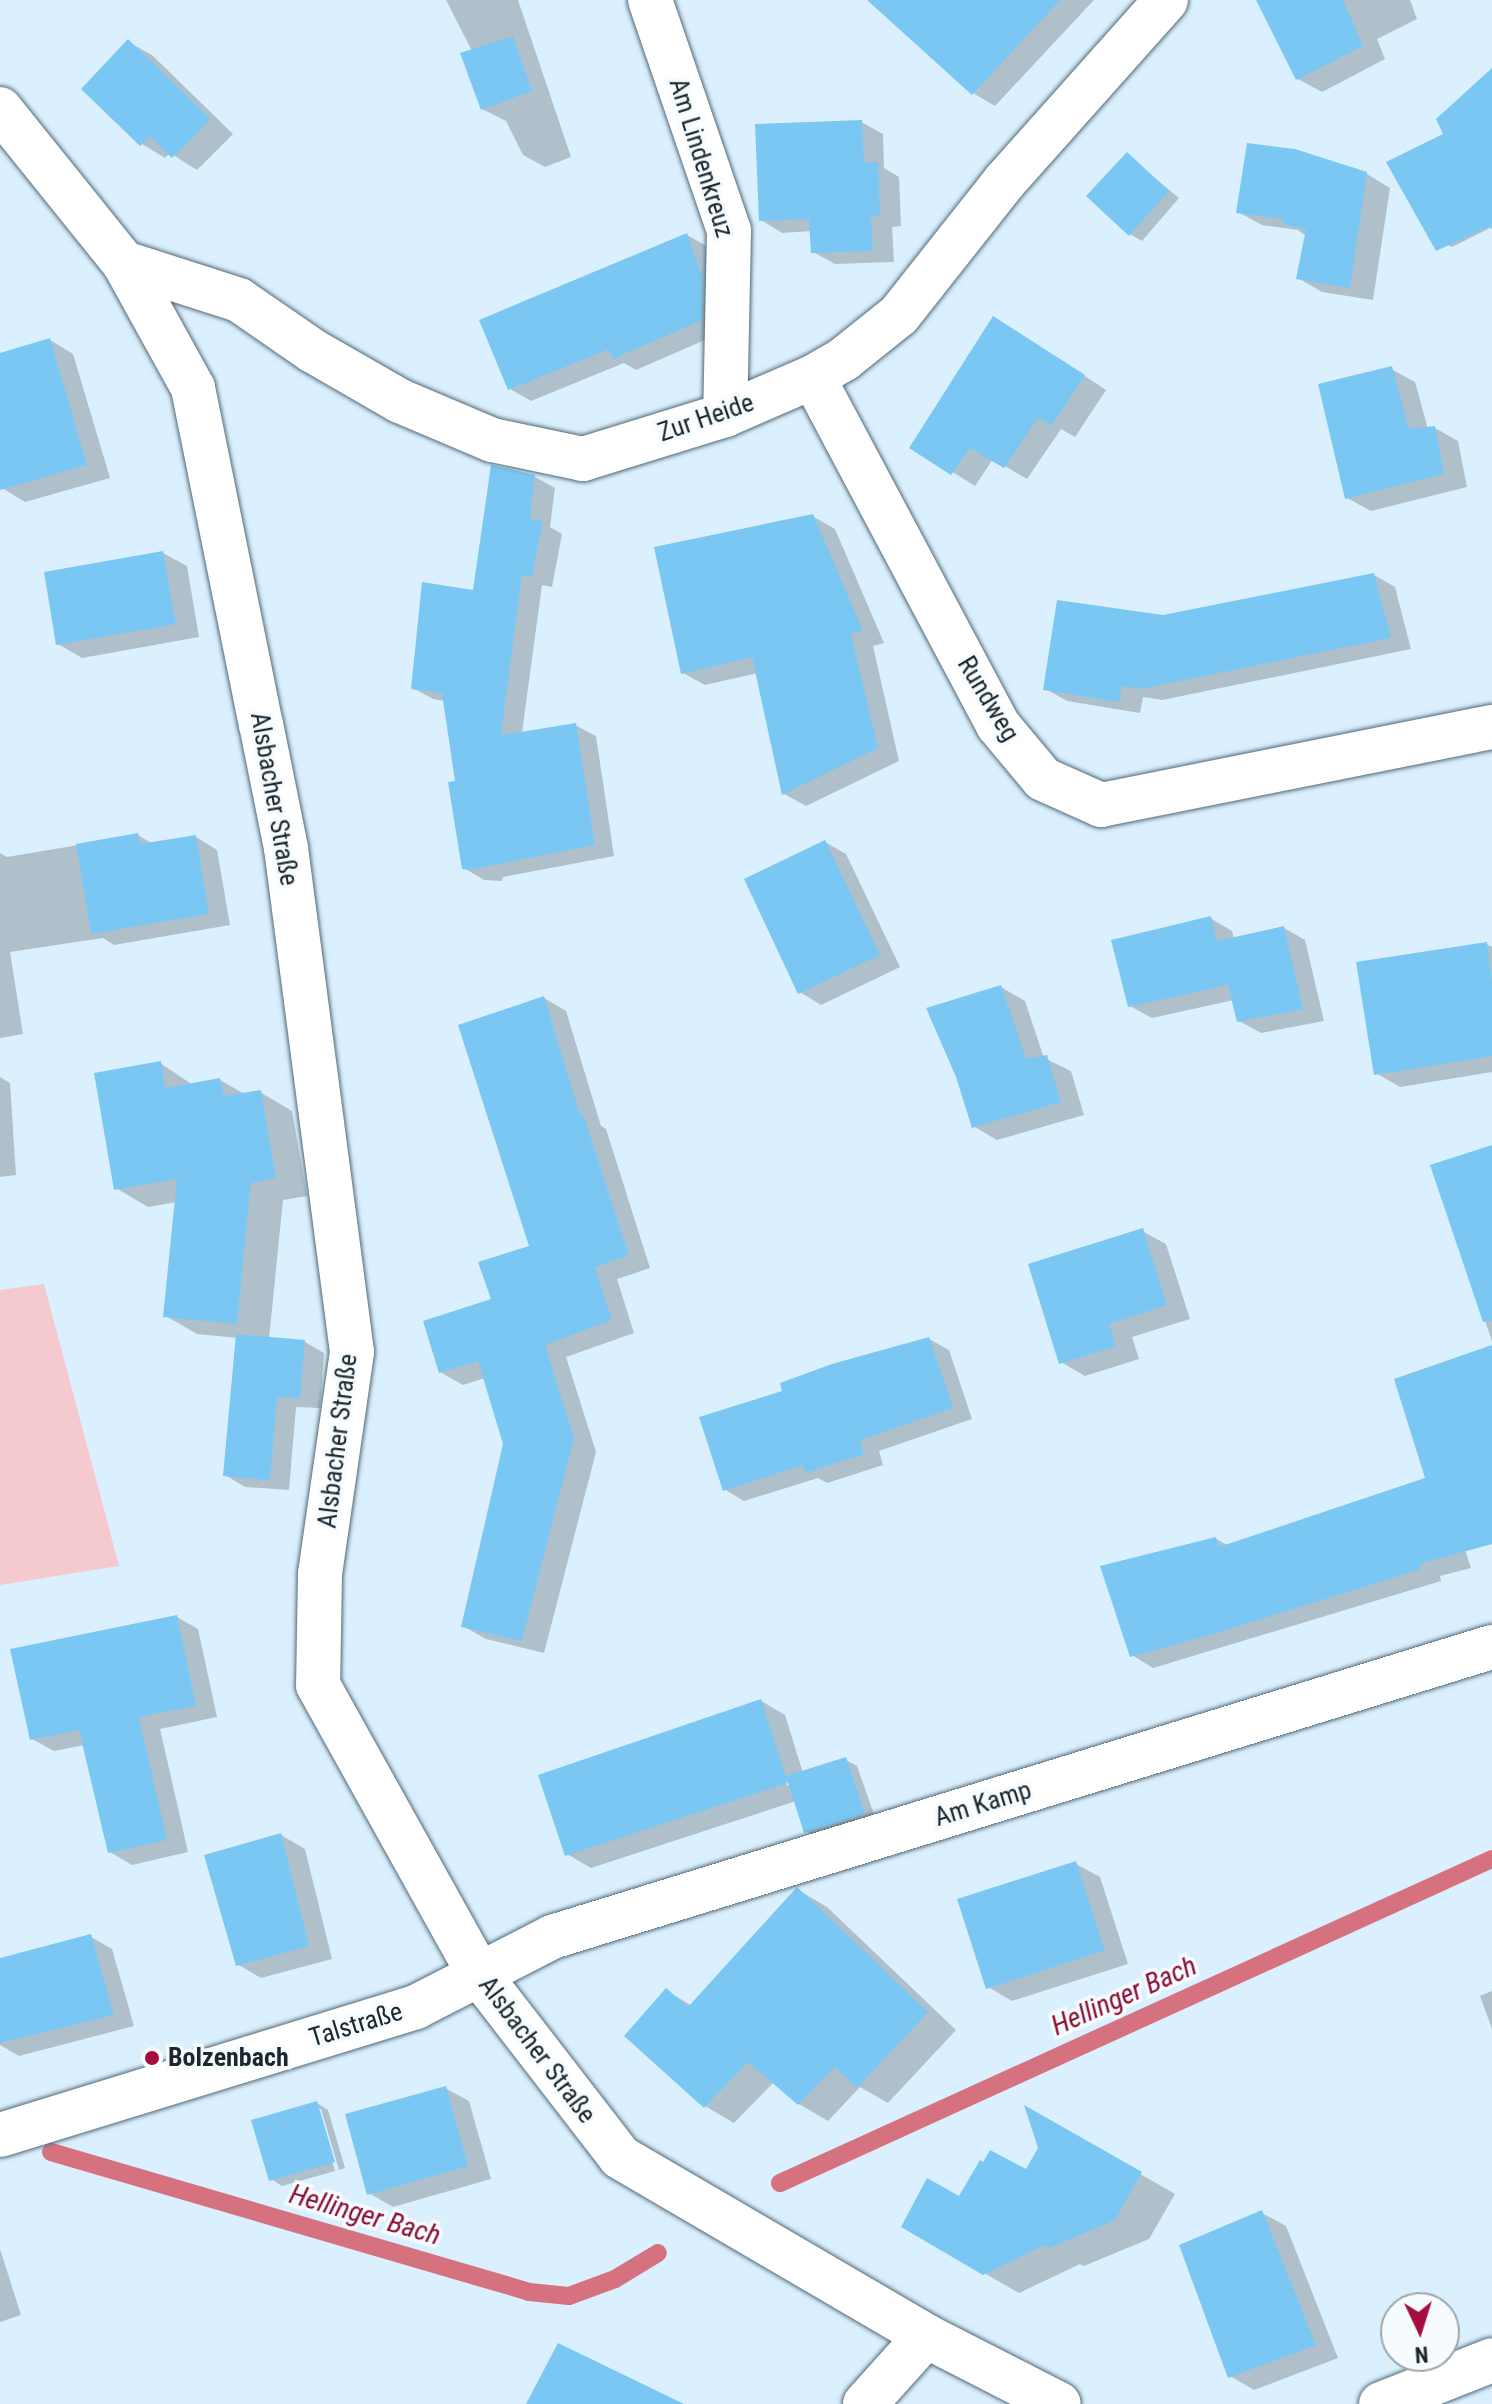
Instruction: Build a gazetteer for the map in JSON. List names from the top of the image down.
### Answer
{
  "streets": {
    "street": [
      "Am Lindenkreuz",
      "Zur Heide",
      "Rundweg",
      "Alsbacher Straße",
      "Am Kamp",
      "Talstraße"
    ]
  },
  "crossings": [
    ["Am Lindenkreuz", "Zur Heide"],
    ["Zur Heide", "Rundweg"],
    ["Zur Heide", "Alsbacher Straße"],
    ["Alsbacher Straße", "Am Kamp"],
    ["Alsbacher Straße", "Talstraße"],
    ["Am Kamp", "Talstraße"]
  ],
  "water": ["Hellinger Bach"],
  "places": ["Bolzenbach"],
  "north": "bottom"
}
